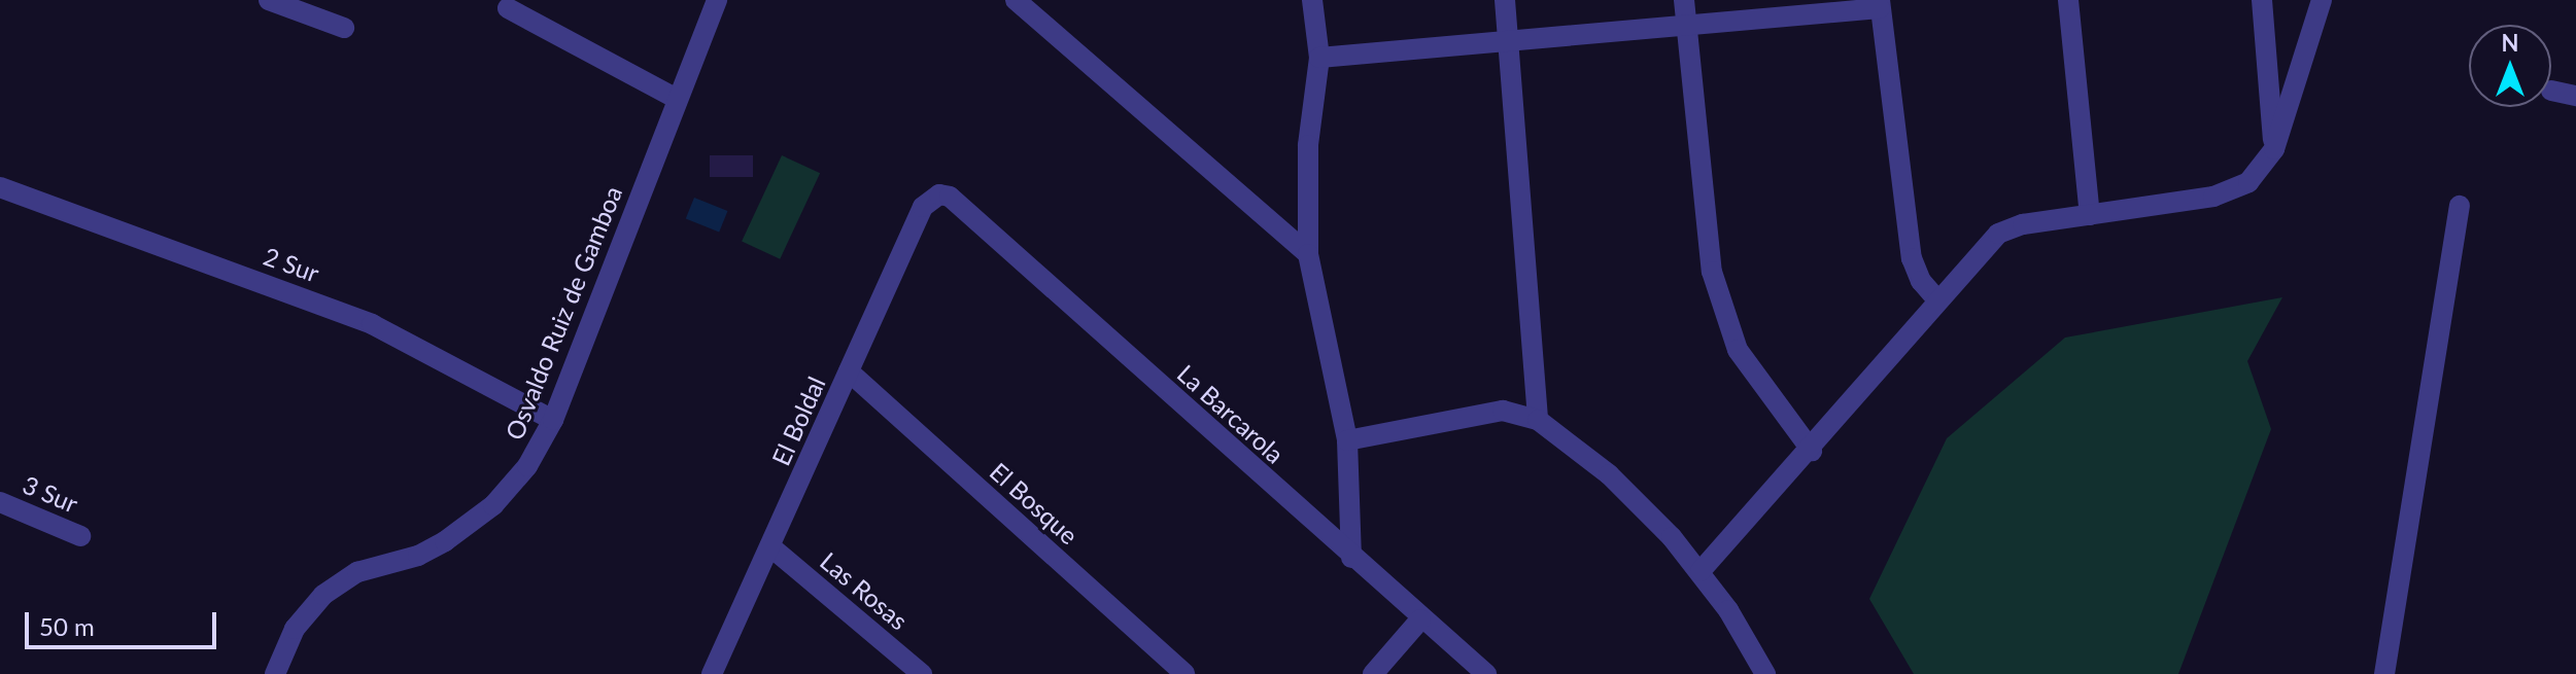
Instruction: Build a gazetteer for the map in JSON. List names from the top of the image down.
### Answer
{
  "streets": {
    "street": [
      "2 Sur",
      "Osvaldo Ruiz de Gamboa",
      "La Barcarola",
      "El Boldal",
      "3 Sur",
      "El Bosque",
      "Las Rosas"
    ]
  },
  "crossings": [
    ["2 Sur", "Osvaldo Ruiz de Gamboa"],
    ["La Barcarola", "El Boldal"],
    ["El Boldal", "El Bosque"],
    ["El Boldal", "Las Rosas"]
  ],
  "scale_bar": "50 m",
  "north": "top"
}
